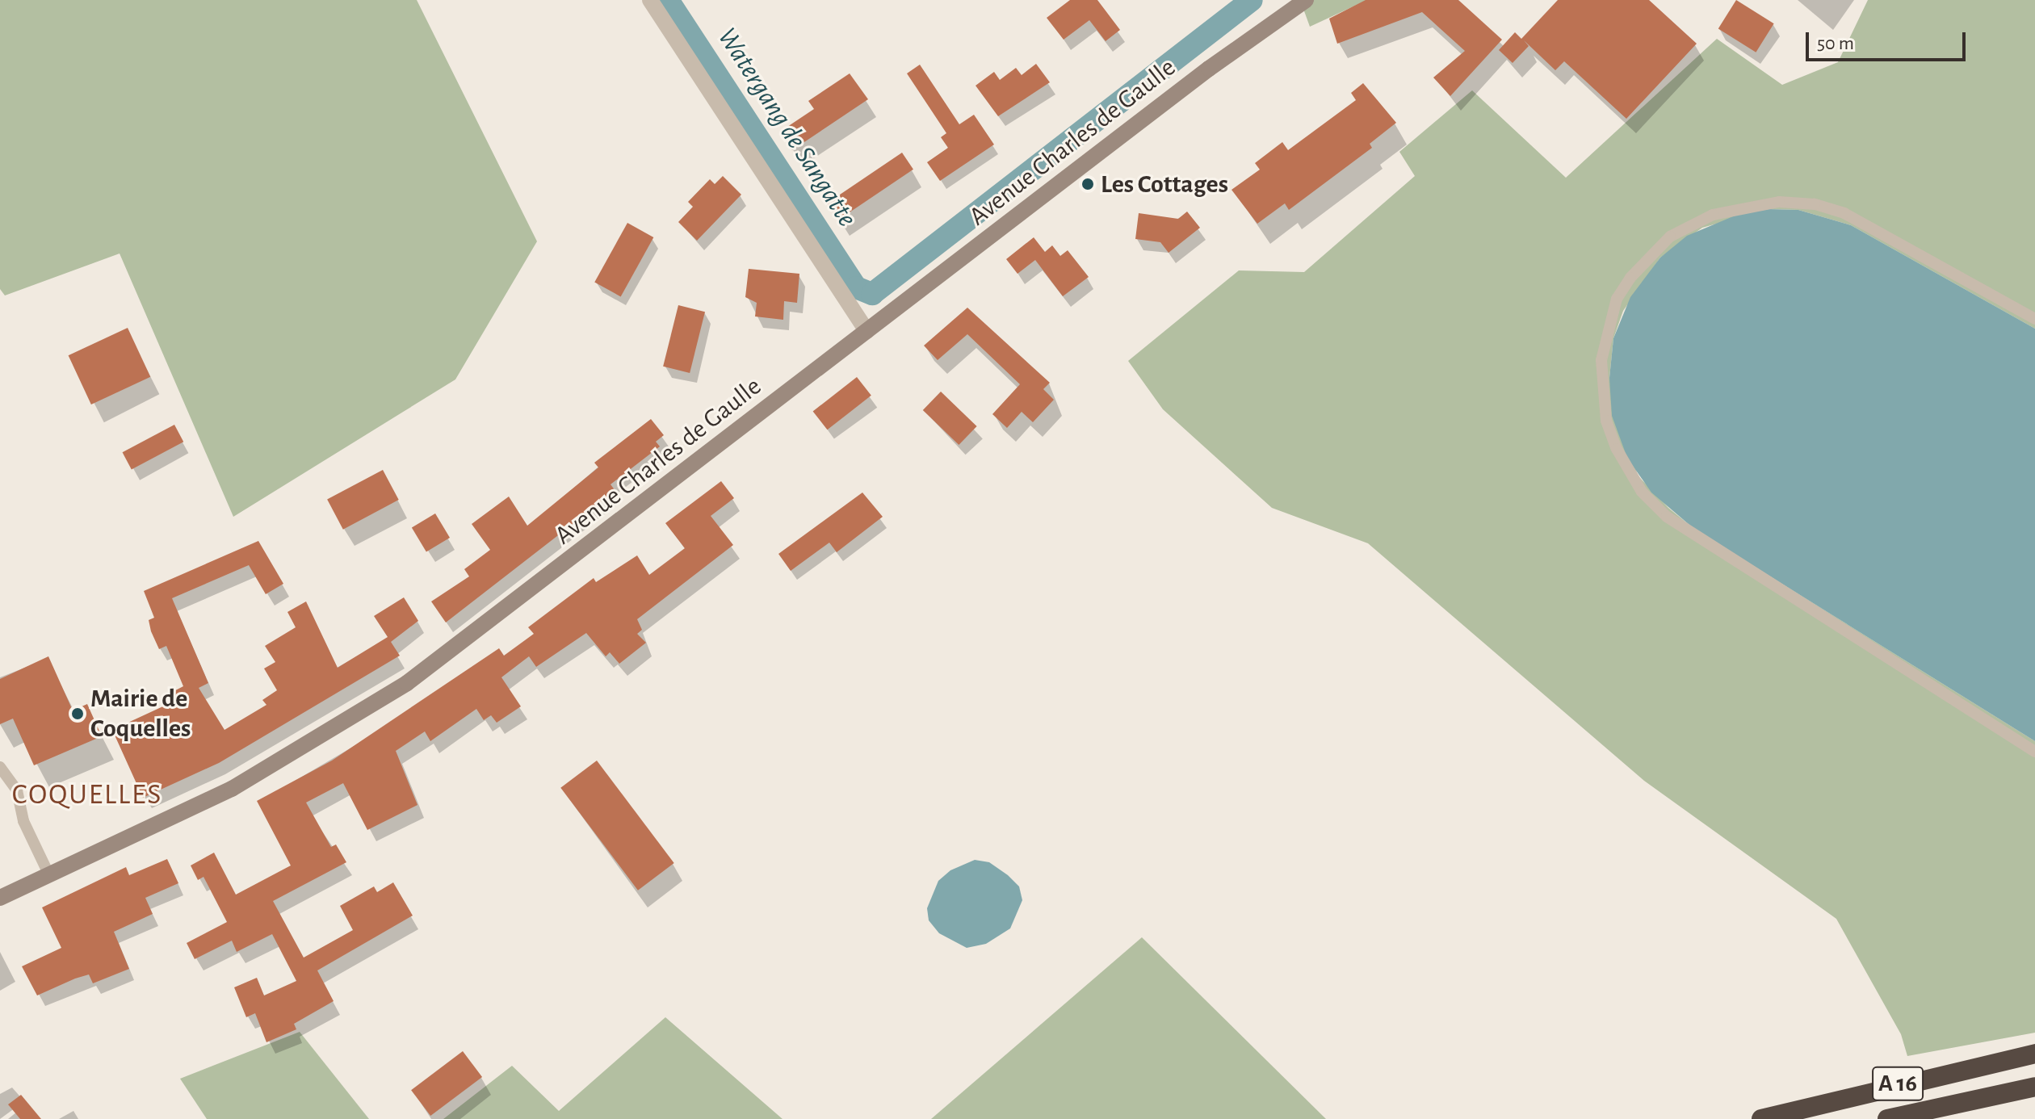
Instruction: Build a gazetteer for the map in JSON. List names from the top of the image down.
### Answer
{
  "streets": {
    "highway": ["A 16"],
    "main road": ["Avenue Charles de Gaulle"]
  },
  "districts": ["COQUELLES"],
  "water": ["Watergang de Sangatte"],
  "places": ["Les Cottages", "Mairie de Coquelles"],
  "scale_bar": "50 m"
}
